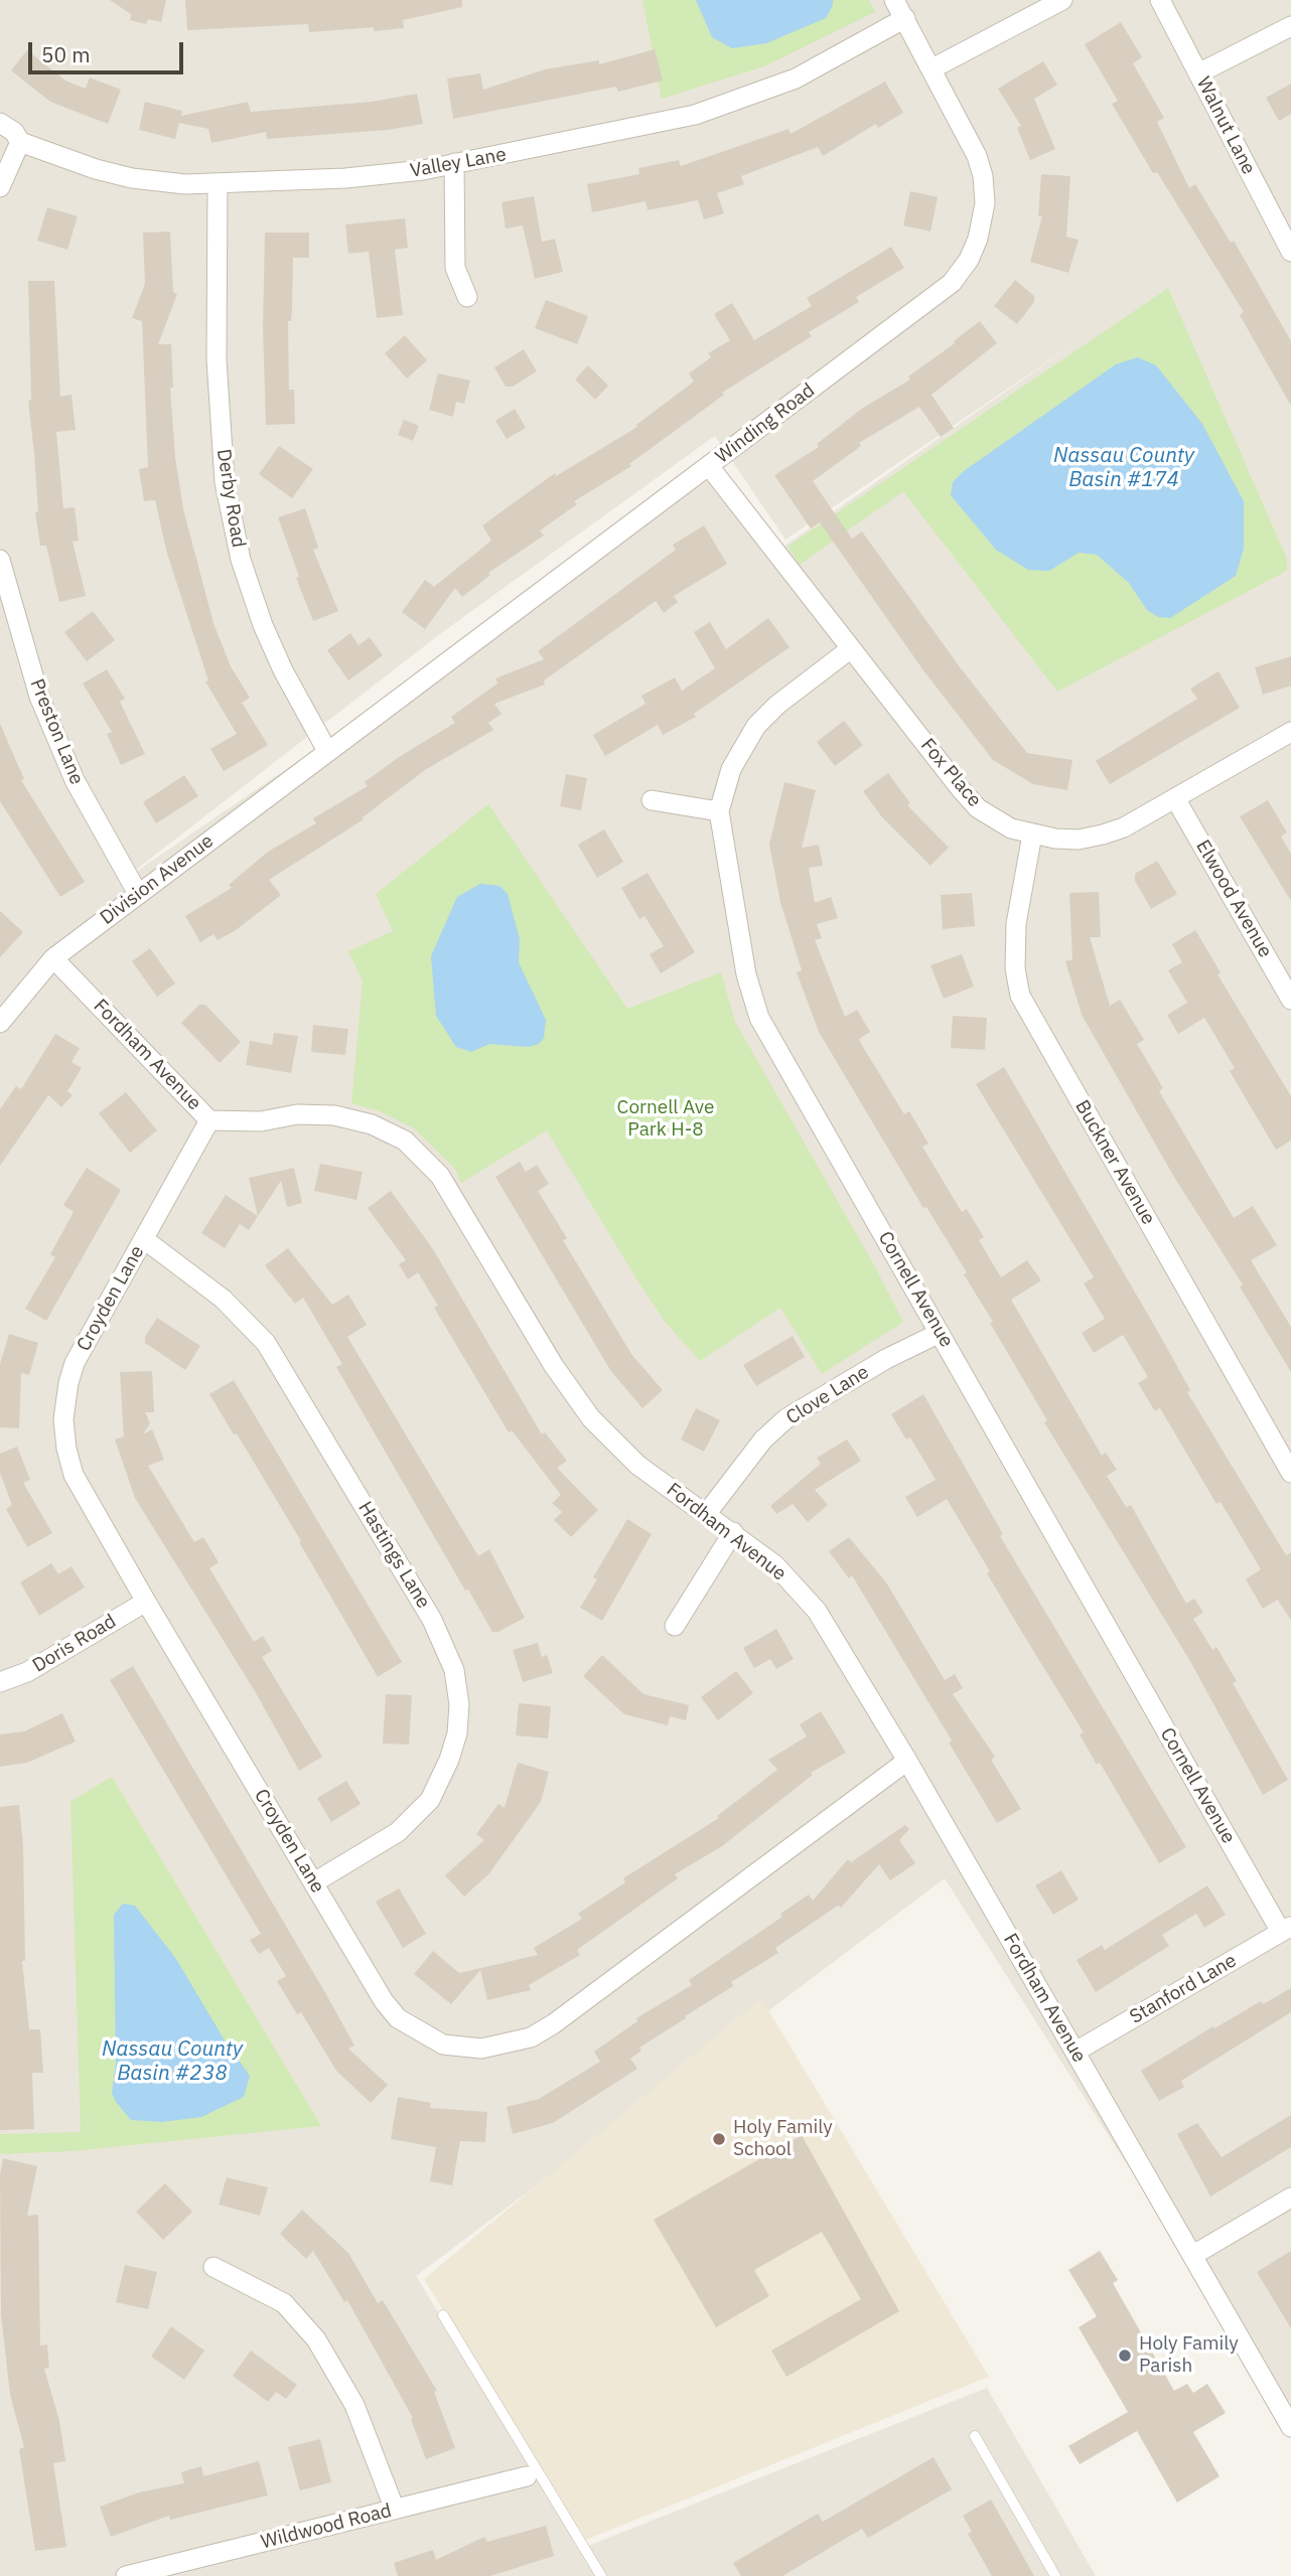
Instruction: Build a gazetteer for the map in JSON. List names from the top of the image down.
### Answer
{
  "streets": {
    "street": [
      "Walnut Lane",
      "Valley Lane",
      "Winding Road",
      "Derby Road",
      "Preston Lane",
      "Fox Place",
      "Division Avenue",
      "Elwood Avenue",
      "Fordham Avenue",
      "Buckner Avenue",
      "Cornell Avenue",
      "Croyden Lane",
      "Clove Lane",
      "Hastings Lane",
      "Doris Road",
      "Stanford Lane",
      "Wildwood Road"
    ]
  },
  "crossings": [
    ["Valley Lane", "Winding Road"],
    ["Valley Lane", "Derby Road"],
    ["Winding Road", "Derby Road"],
    ["Winding Road", "Fox Place"],
    ["Winding Road", "Division Avenue"],
    ["Derby Road", "Division Avenue"],
    ["Preston Lane", "Division Avenue"],
    ["Fox Place", "Elwood Avenue"],
    ["Fox Place", "Buckner Avenue"],
    ["Fox Place", "Cornell Avenue"],
    ["Division Avenue", "Fordham Avenue"],
    ["Fordham Avenue", "Croyden Lane"],
    ["Fordham Avenue", "Clove Lane"],
    ["Fordham Avenue", "Stanford Lane"],
    ["Cornell Avenue", "Clove Lane"],
    ["Cornell Avenue", "Stanford Lane"],
    ["Croyden Lane", "Hastings Lane"],
    ["Croyden Lane", "Doris Road"]
  ],
  "water": ["Nassau County Basin #174", "Nassau County Basin #238"],
  "parks": ["Cornell Ave Park H-8"],
  "places": ["Holy Family School", "Holy Family Parish"],
  "scale_bar": "50 m"
}
